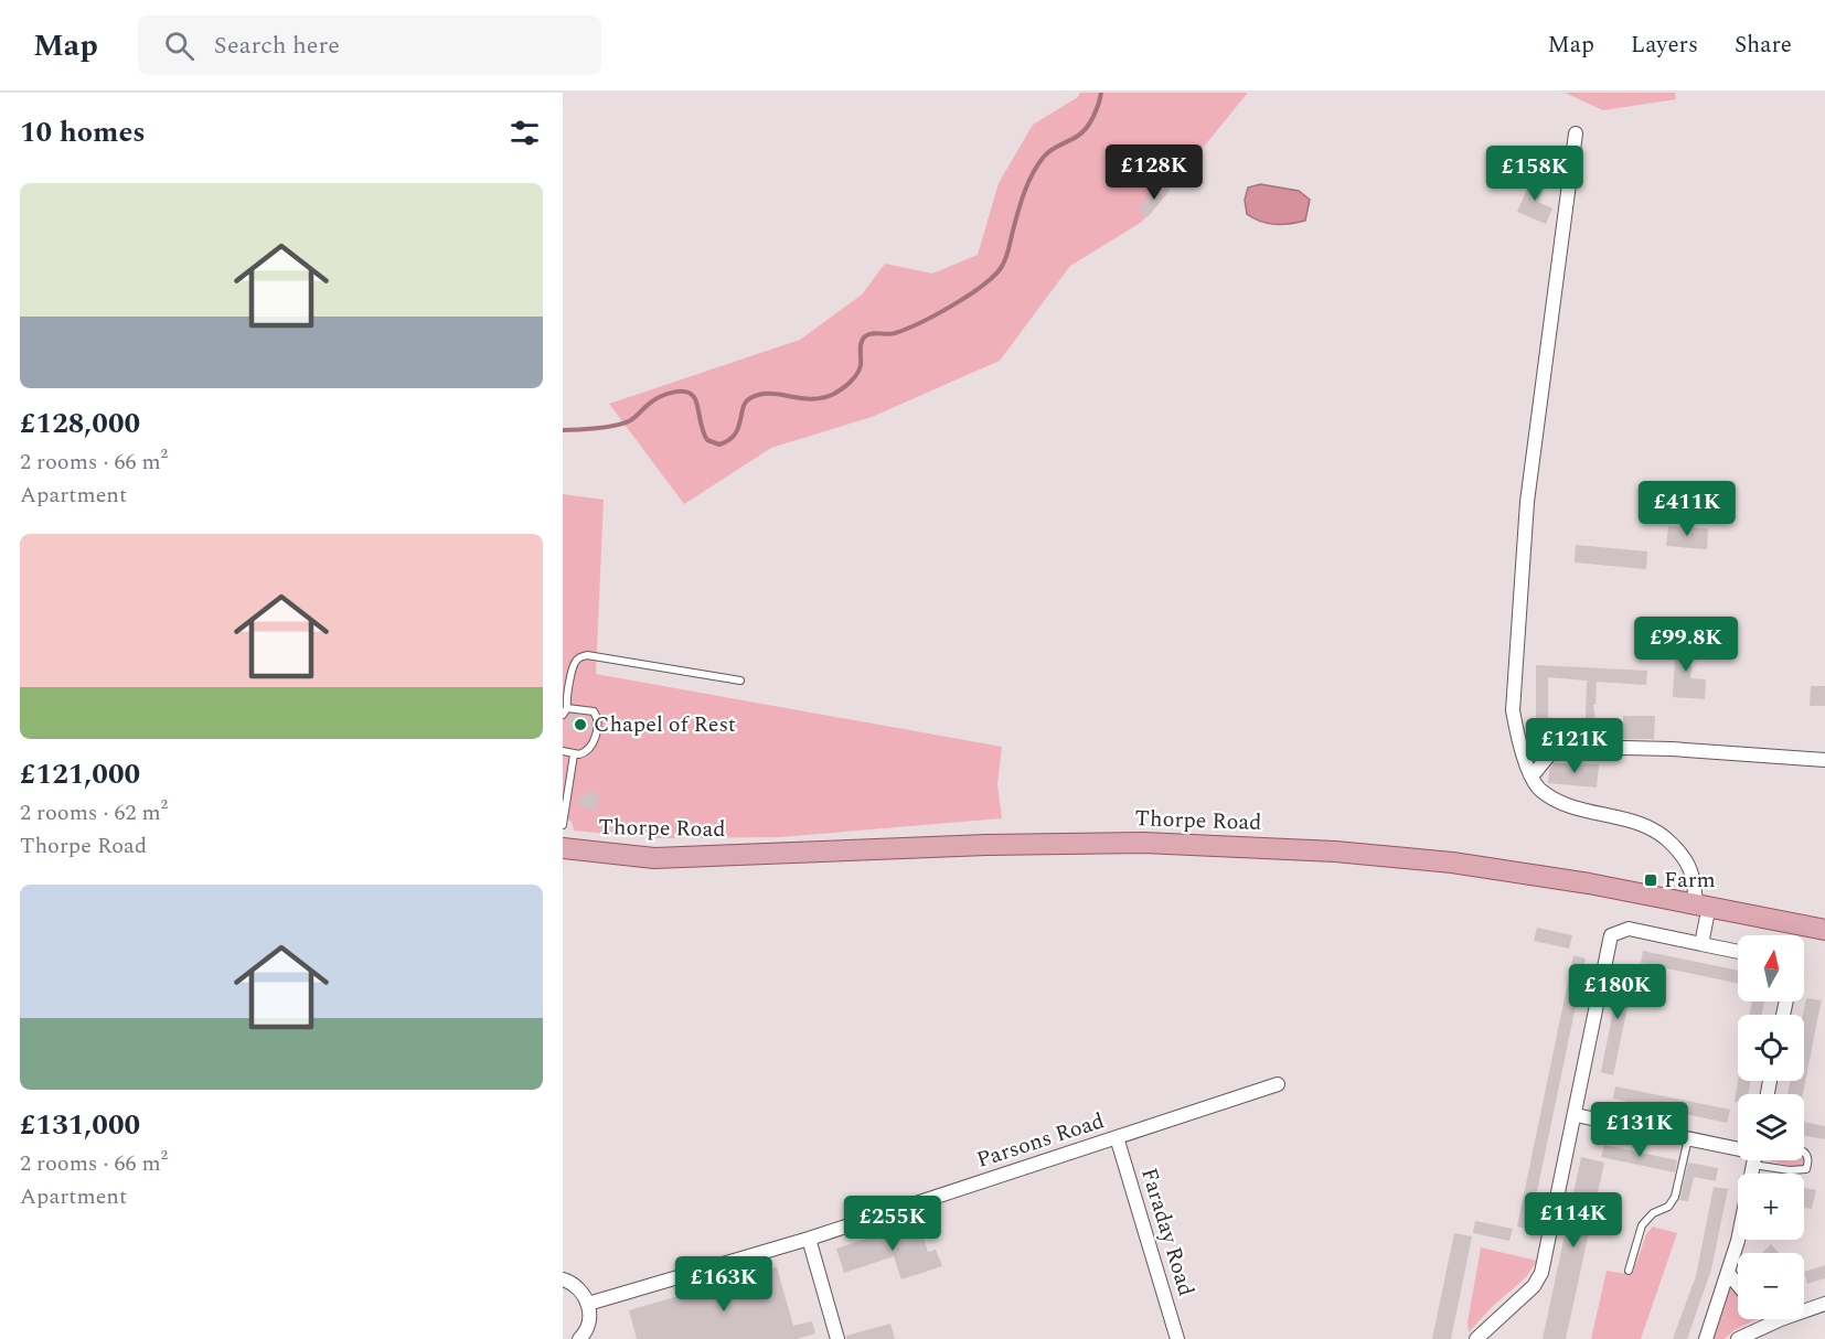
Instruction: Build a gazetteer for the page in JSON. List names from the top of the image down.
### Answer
{
  "streets": {
    "main road": ["Thorpe Road"],
    "street": ["Parsons Road", "Faraday Road"]
  },
  "crossings": [
    ["Parsons Road", "Faraday Road"]
  ],
  "places": {
    "other": ["Chapel of Rest"],
    "transit": ["Farm"]
  },
  "north": "top",
  "page": {
    "header": "Map",
    "search": "Search here",
    "nav": ["Map", "Layers", "Share"],
    "heading": "10 homes",
    "price": [
      "£128K",
      "£158K",
      "£411K",
      "£99.8K",
      "£121K",
      "£180K",
      "£131K",
      "£114K",
      "£255K",
      "£163K"
    ],
    "list": [
      {
        "name": "£128,000",
        "note": "2 rooms · 66 m² · Apartment"
      },
      {
        "name": "£121,000",
        "note": "2 rooms · 62 m² · Thorpe Road"
      },
      {
        "name": "£131,000",
        "note": "2 rooms · 66 m² · Apartment"
      }
    ],
    "map_buttons": ["+", "−"]
  }
}
